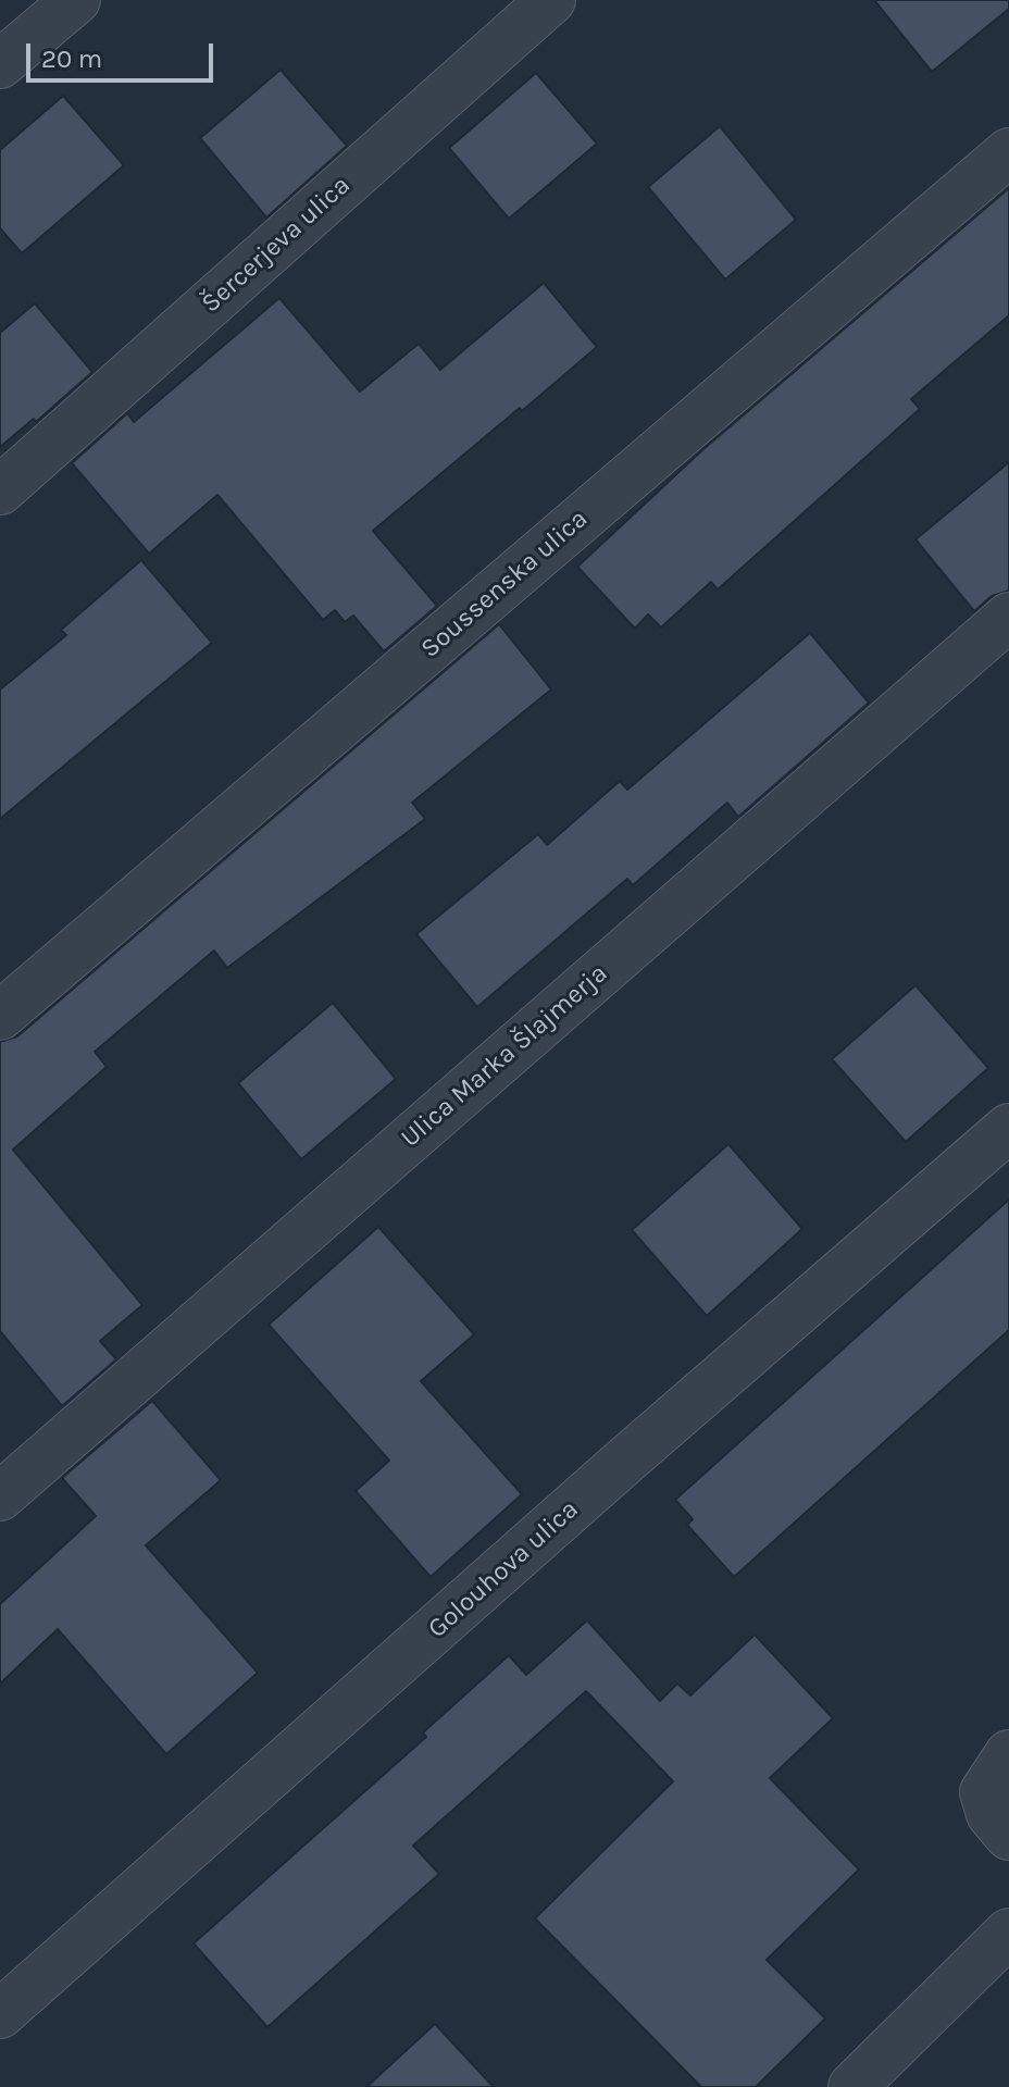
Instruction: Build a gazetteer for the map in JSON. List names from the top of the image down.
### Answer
{
  "streets": {
    "street": [
      "Šercerjeva ulica",
      "Soussenska ulica",
      "Ulica Marka Šlajmerja",
      "Golouhova ulica"
    ]
  },
  "scale_bar": "20 m"
}
